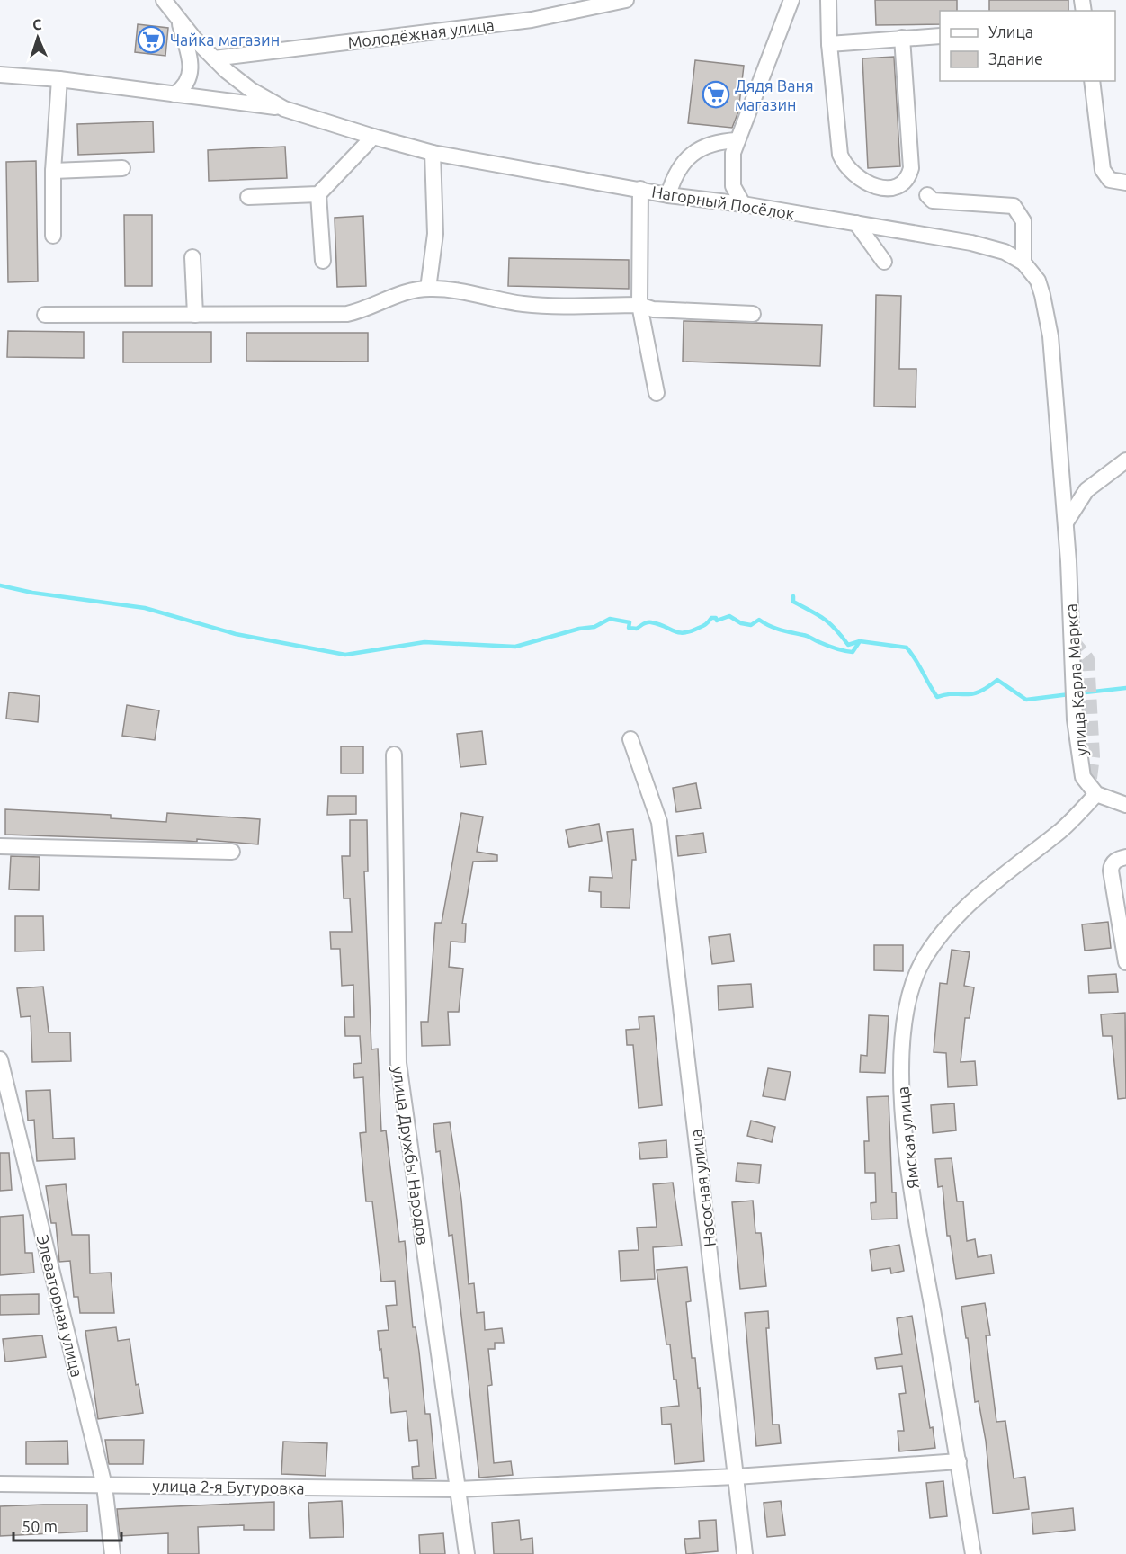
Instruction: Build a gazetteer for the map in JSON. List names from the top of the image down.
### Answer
{
  "streets": {
    "street": [
      "Молодёжная улица",
      "Нагорный Посёлок",
      "улица Карла Маркса",
      "Ямская улица",
      "улица Дружбы Народов",
      "Насосная улица",
      "Элеваторная улица",
      "улица 2-я Бутуровка"
    ]
  },
  "crossings": [
    ["Молодёжная улица", "Нагорный Посёлок"],
    ["Нагорный Посёлок", "улица Карла Маркса"],
    ["улица Карла Маркса", "Ямская улица"],
    ["Ямская улица", "улица 2-я Бутуровка"],
    ["улица Дружбы Народов", "улица 2-я Бутуровка"],
    ["Насосная улица", "улица 2-я Бутуровка"],
    ["Элеваторная улица", "улица 2-я Бутуровка"]
  ],
  "places": {
    "supermarket": ["Чайка магазин", "Дядя Ваня магазин"]
  },
  "legend": ["Улица", "Здание"],
  "scale_bar": "50 m",
  "north": "top"
}
